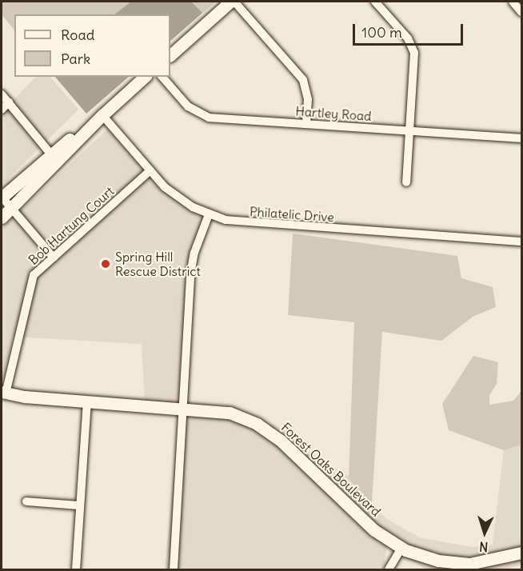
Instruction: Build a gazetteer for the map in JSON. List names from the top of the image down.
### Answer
{
  "streets": {
    "main road": ["Forest Oaks Boulevard"],
    "street": ["Hartley Road", "Philatelic Drive", "Bob Hartung Court"]
  },
  "crossings": [
    ["Philatelic Drive", "Bob Hartung Court"],
    ["Bob Hartung Court", "Forest Oaks Boulevard"]
  ],
  "places": ["Spring Hill Rescue District"],
  "legend": ["Road", "Park"],
  "scale_bar": "100 m",
  "north": "bottom"
}
